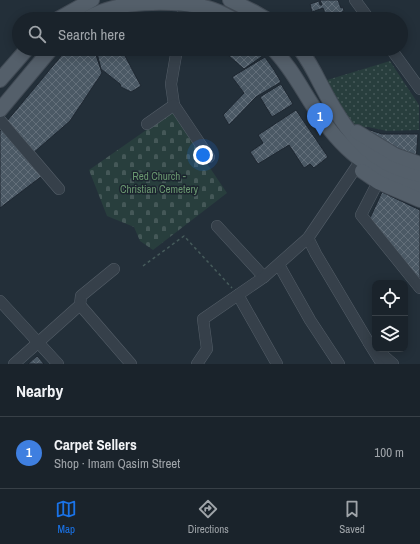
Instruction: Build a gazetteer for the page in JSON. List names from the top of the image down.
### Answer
{
  "parks": ["Red Church - Christian Cemetery"],
  "page": {
    "search": "Search here",
    "pins": "1",
    "heading": "Nearby",
    "list": [
      {
        "mark": "1",
        "name": "Carpet Sellers",
        "note": "Shop · Imam Qasim Street",
        "value": "100 m"
      }
    ],
    "nav": ["Map", "Directions", "Saved"]
  }
}
